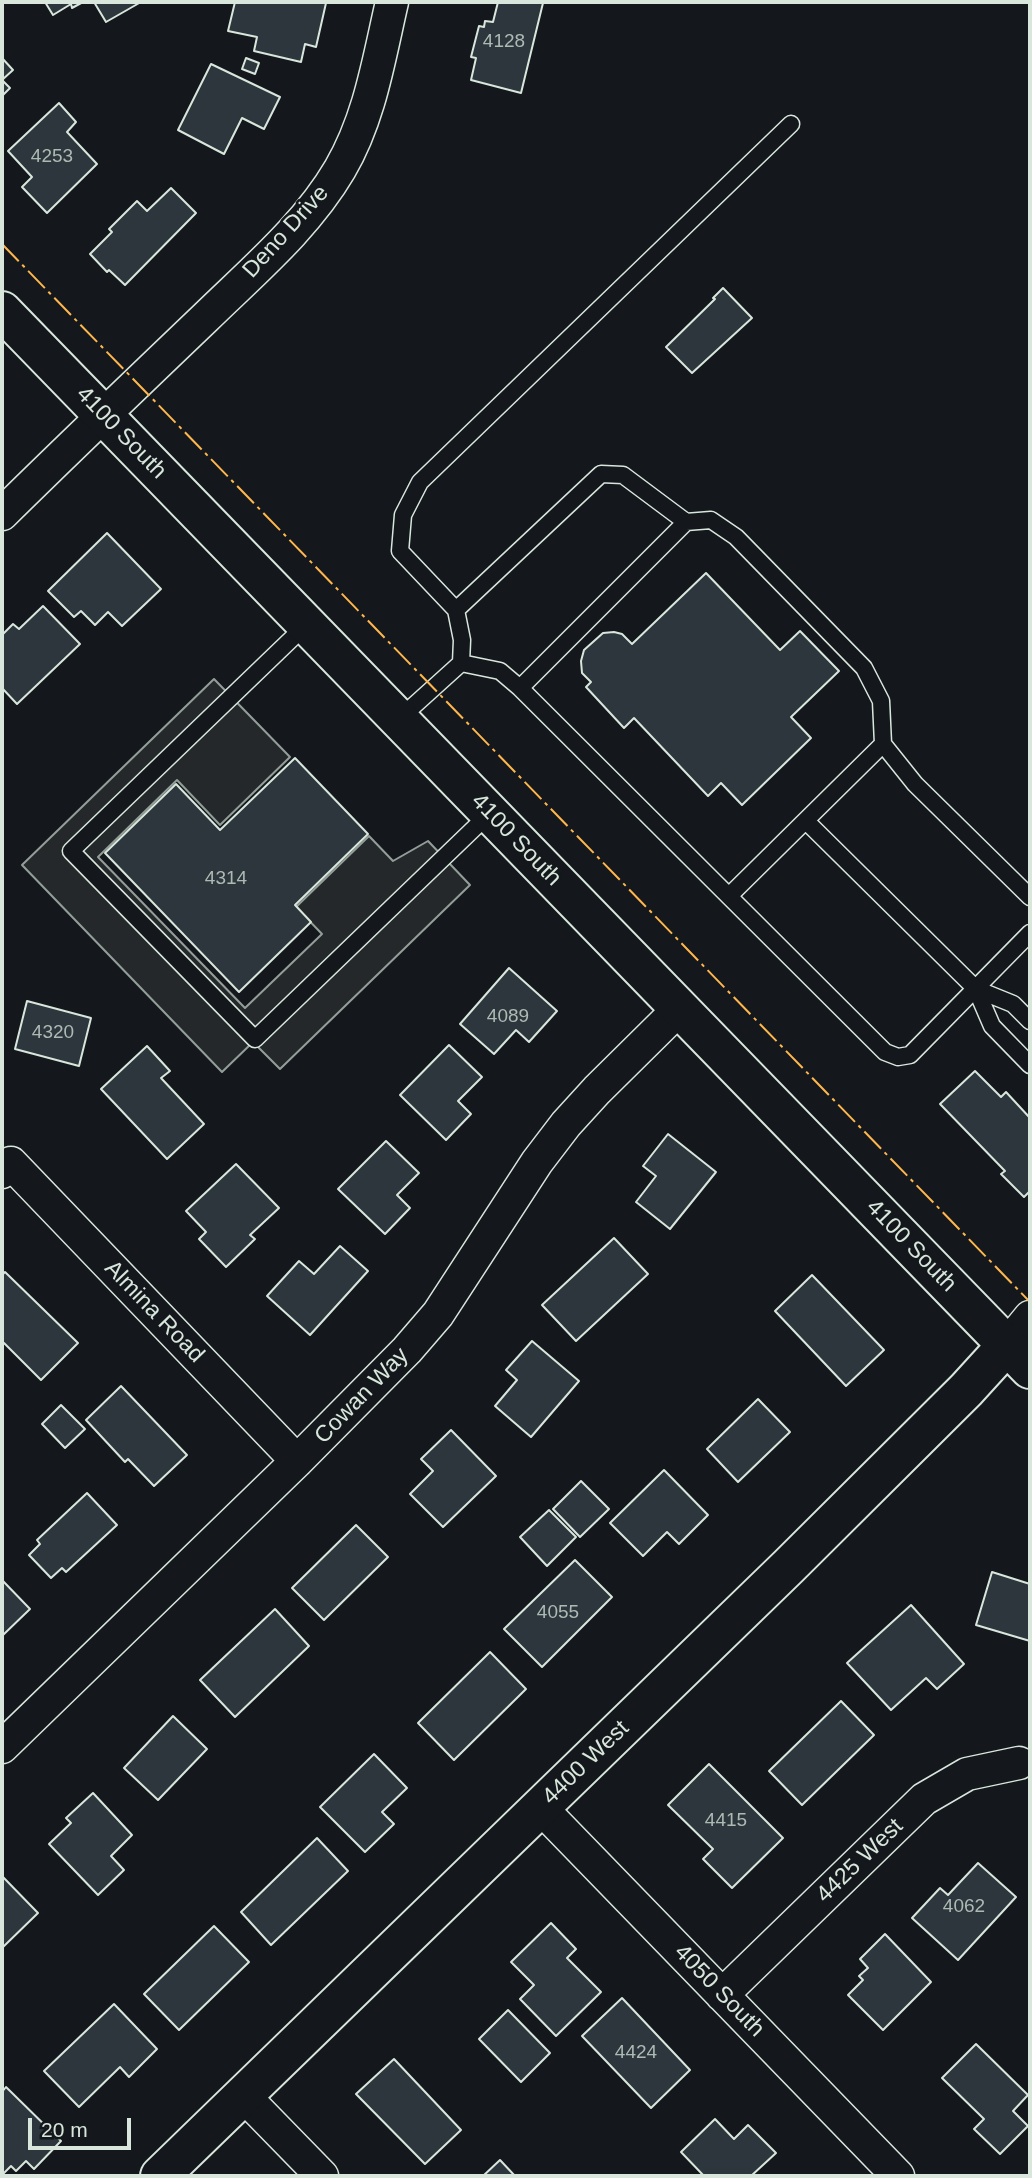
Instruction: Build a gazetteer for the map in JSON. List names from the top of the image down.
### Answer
{
  "streets": {
    "main road": ["4100 South", "4400 West"],
    "street": [
      "Deno Drive",
      "Almina Road",
      "Cowan Way",
      "4425 West",
      "4050 South"
    ]
  },
  "crossings": [
    ["Deno Drive", "4100 South"],
    ["4100 South", "Cowan Way"],
    ["4100 South", "4400 West"],
    ["Almina Road", "Cowan Way"],
    ["4400 West", "4050 South"],
    ["4425 West", "4050 South"]
  ],
  "house_numbers": [
    "4128",
    "4253",
    "4314",
    "4089",
    "4320",
    "4055",
    "4415",
    "4062",
    "4424"
  ],
  "scale_bar": "20 m"
}
